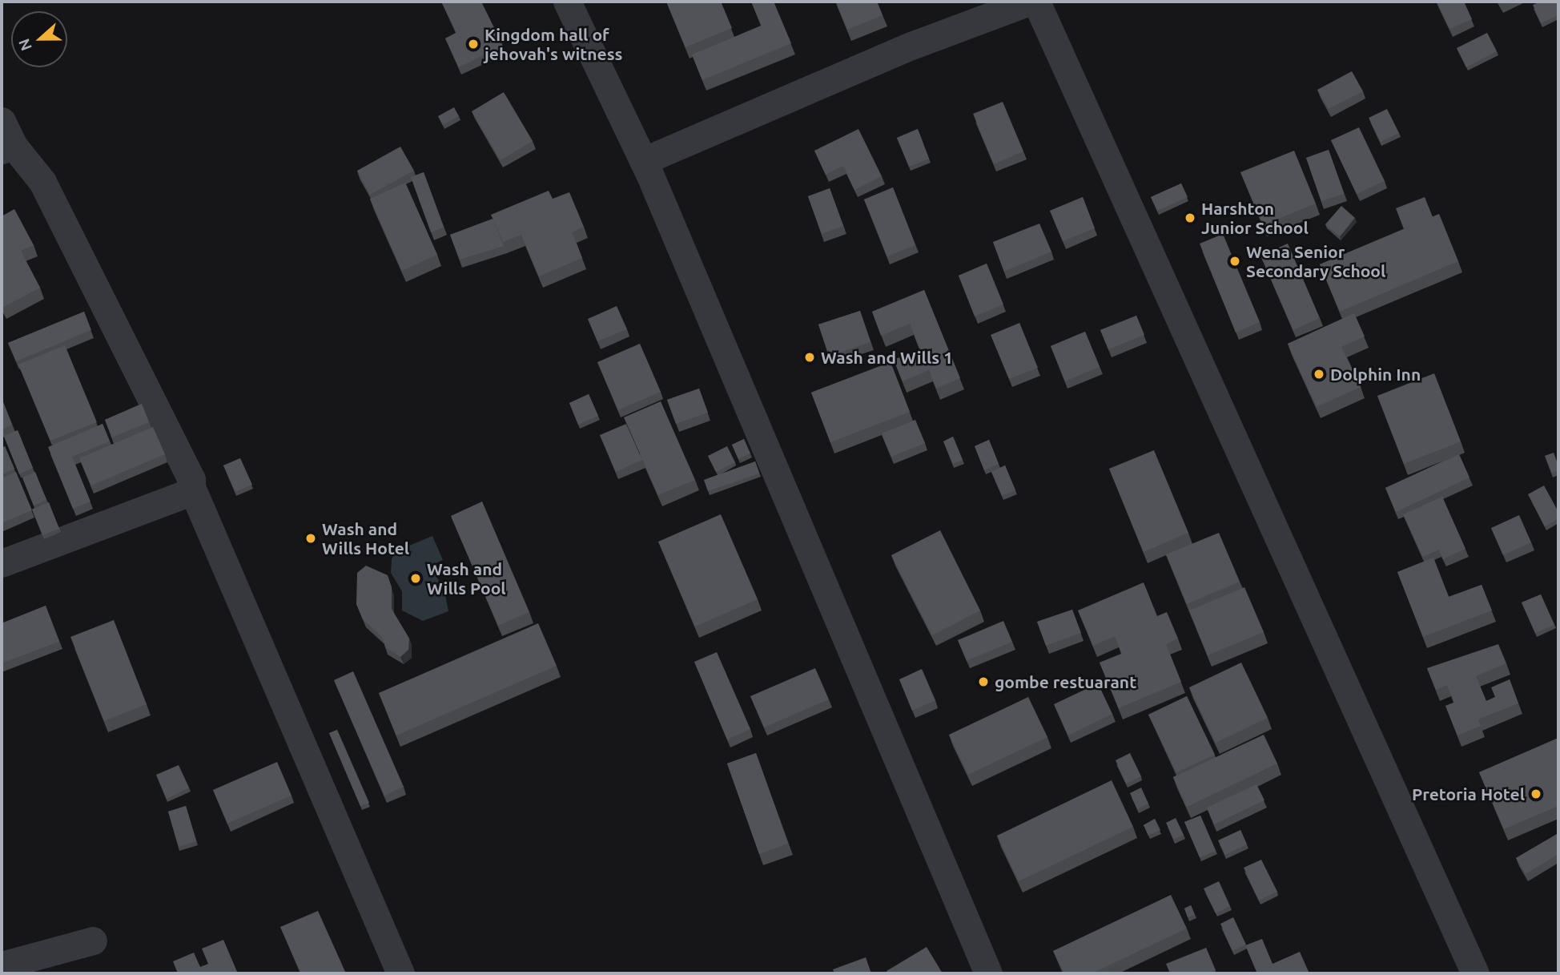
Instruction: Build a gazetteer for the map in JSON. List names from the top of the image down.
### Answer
{
  "places": [
    "Kingdom hall of jehovah's witness",
    "Harshton Junior School",
    "Wena Senior Secondary School",
    "Wash and Wills 1",
    "Dolphin Inn",
    "Wash and Wills Hotel",
    "Wash and Wills Pool",
    "gombe restuarant",
    "Pretoria Hotel"
  ],
  "north": "left"
}
